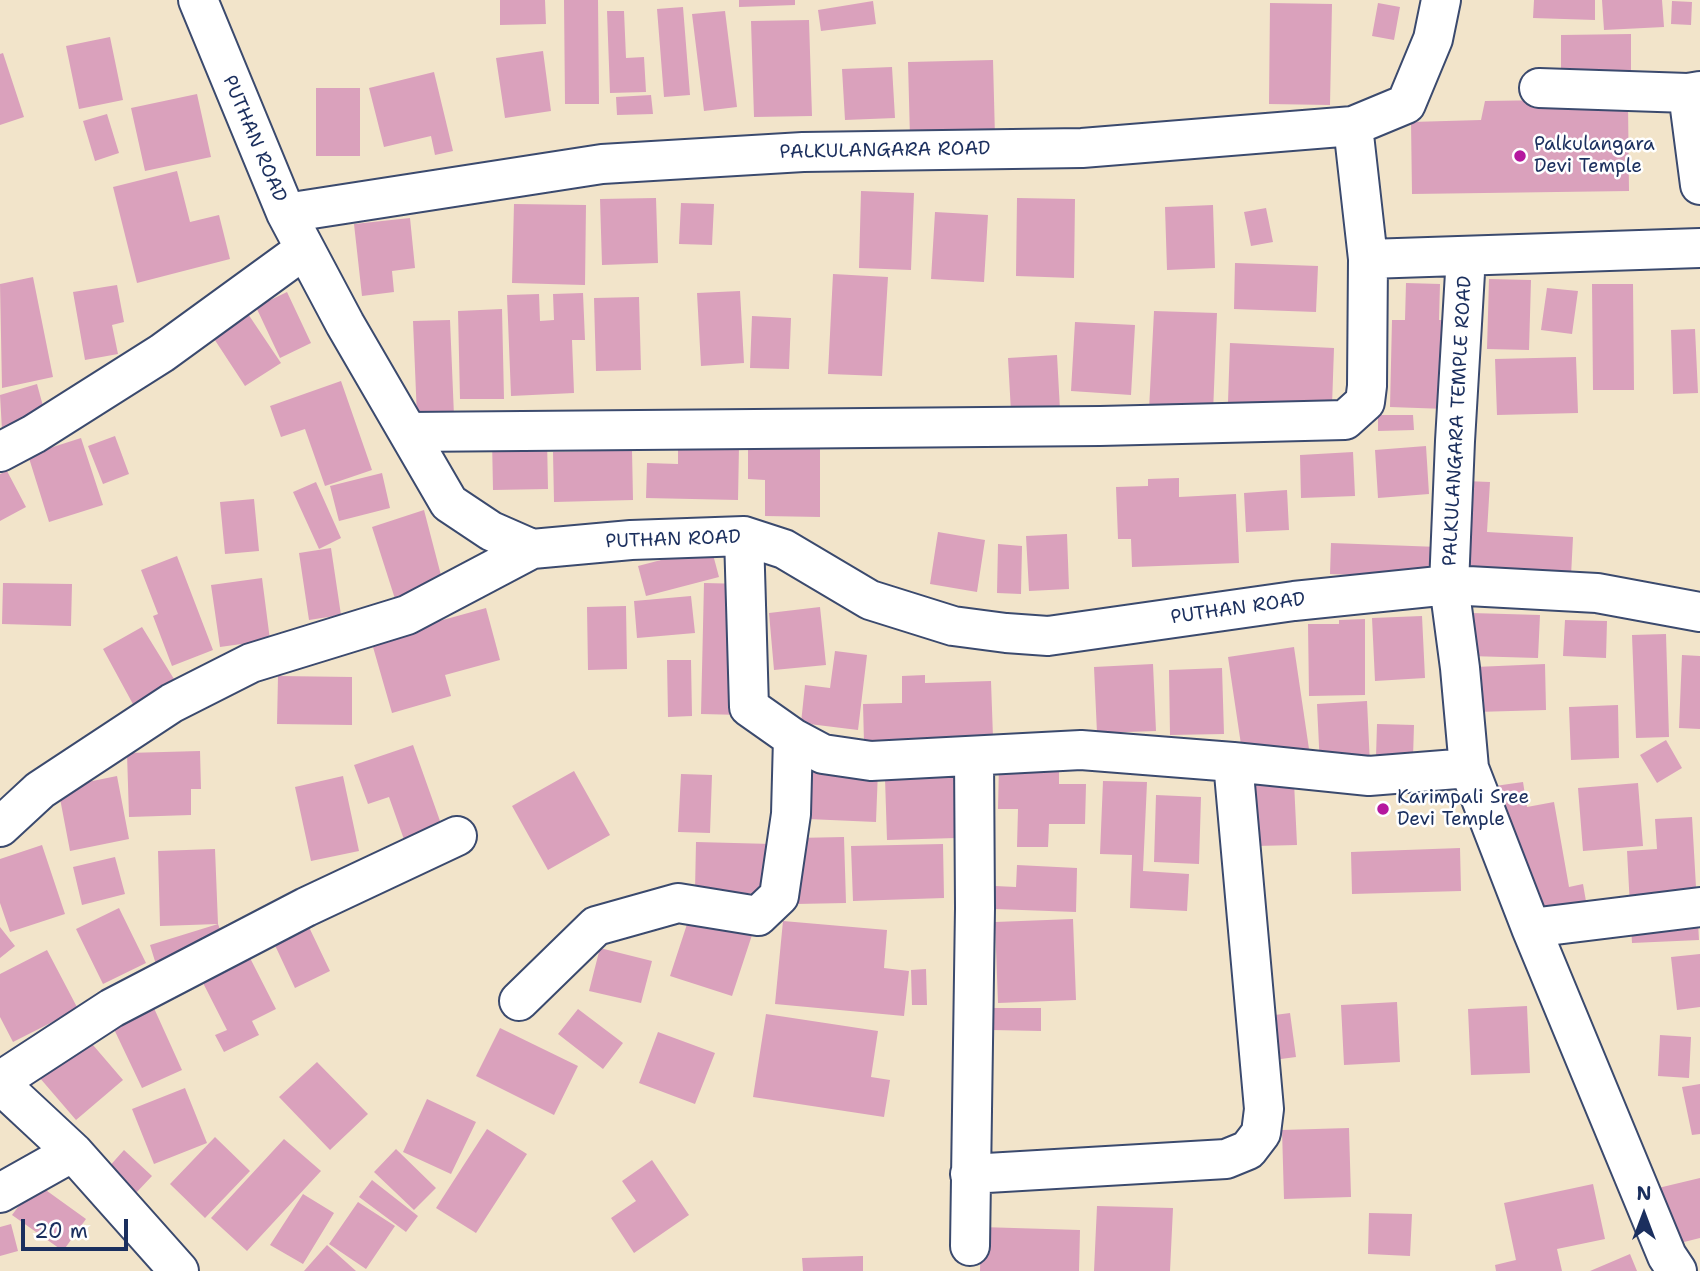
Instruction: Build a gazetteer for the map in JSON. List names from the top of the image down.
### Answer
{
  "streets": {
    "street": ["PUTHAN ROAD", "PALKULANGARA ROAD", "PALKULANGARA TEMPLE ROAD"]
  },
  "crossings": [
    ["PUTHAN ROAD", "PALKULANGARA ROAD"],
    ["PUTHAN ROAD", "PALKULANGARA TEMPLE ROAD"]
  ],
  "places": ["Palkulangara Devi Temple", "Karimpali Sree Devi Temple"],
  "scale_bar": "20 m",
  "north": "top"
}
